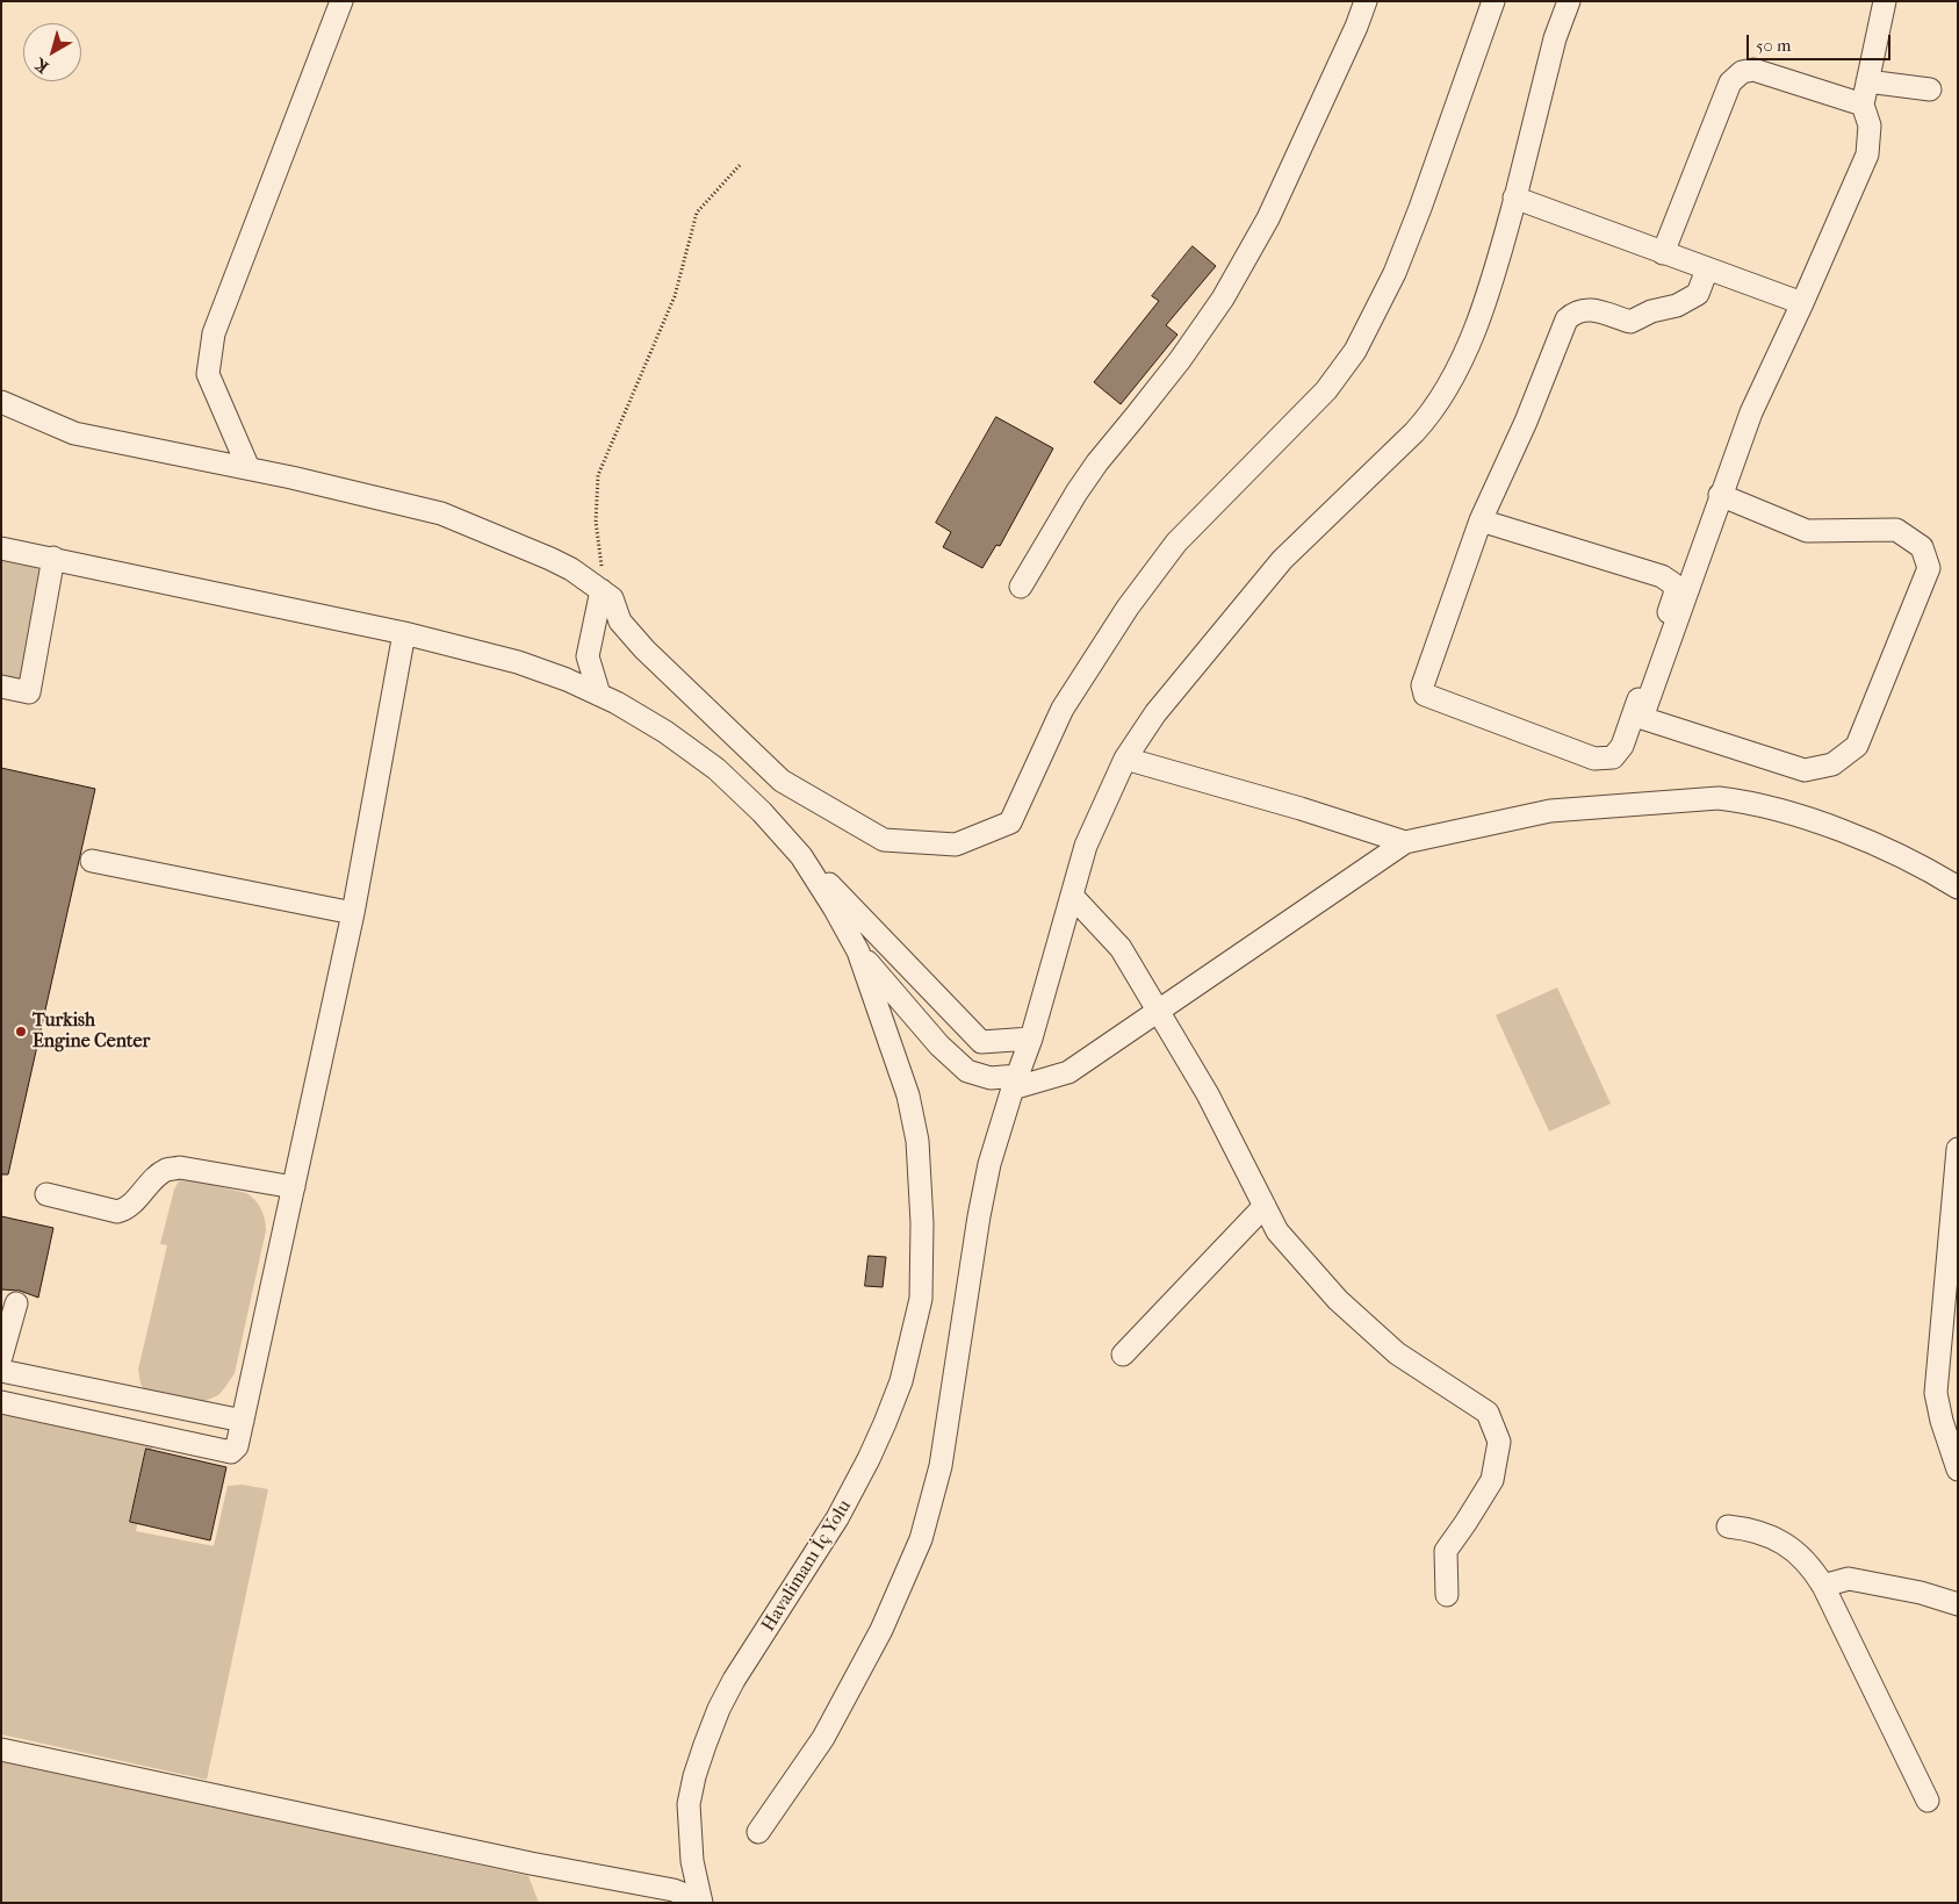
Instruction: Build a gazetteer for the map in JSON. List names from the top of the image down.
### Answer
{
  "streets": {
    "street": ["Havalimanı İç Yolu"]
  },
  "places": ["Turkish Engine Center"],
  "scale_bar": "50 m",
  "north": "bottom left"
}
